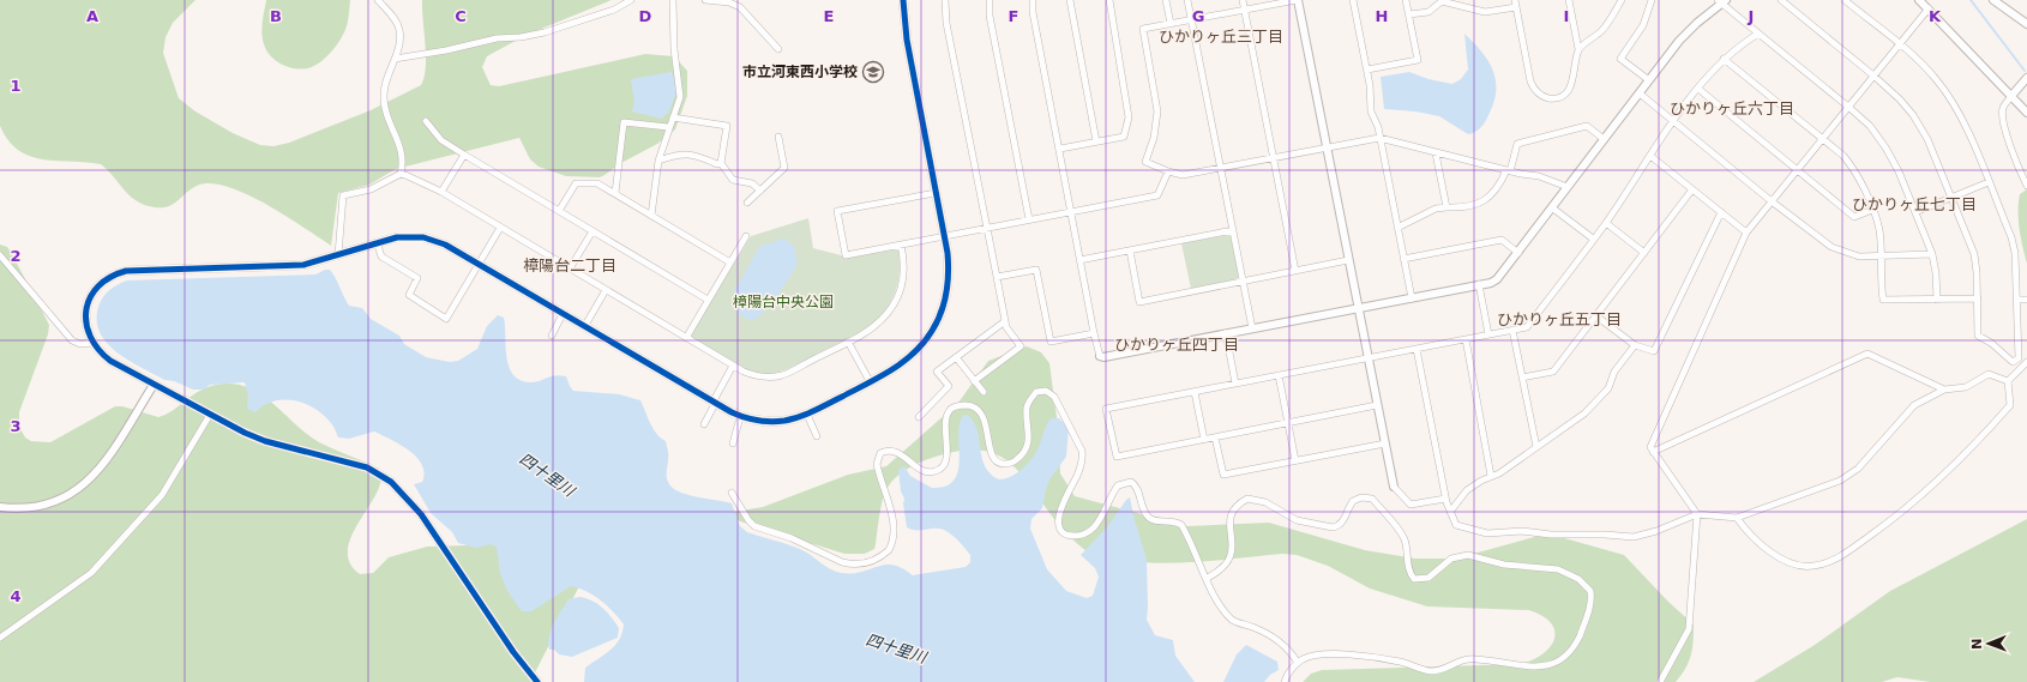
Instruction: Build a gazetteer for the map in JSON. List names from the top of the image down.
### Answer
{
  "districts": [
    "ひかりヶ丘三丁目",
    "ひかりヶ丘六丁目",
    "ひかりヶ丘七丁目",
    "樟陽台二丁目",
    "ひかりヶ丘五丁目",
    "ひかりヶ丘四丁目"
  ],
  "water": ["四十里川"],
  "parks": ["樟陽台中央公園"],
  "places": {
    "school or university": ["市立河東西小学校"]
  },
  "north": "left",
  "grid": {
    "columns": [
      "A",
      "B",
      "C",
      "D",
      "E",
      "F",
      "G",
      "H",
      "I",
      "J",
      "K"
    ],
    "rows": [
      "1",
      "2",
      "3",
      "4"
    ]
  }
}
